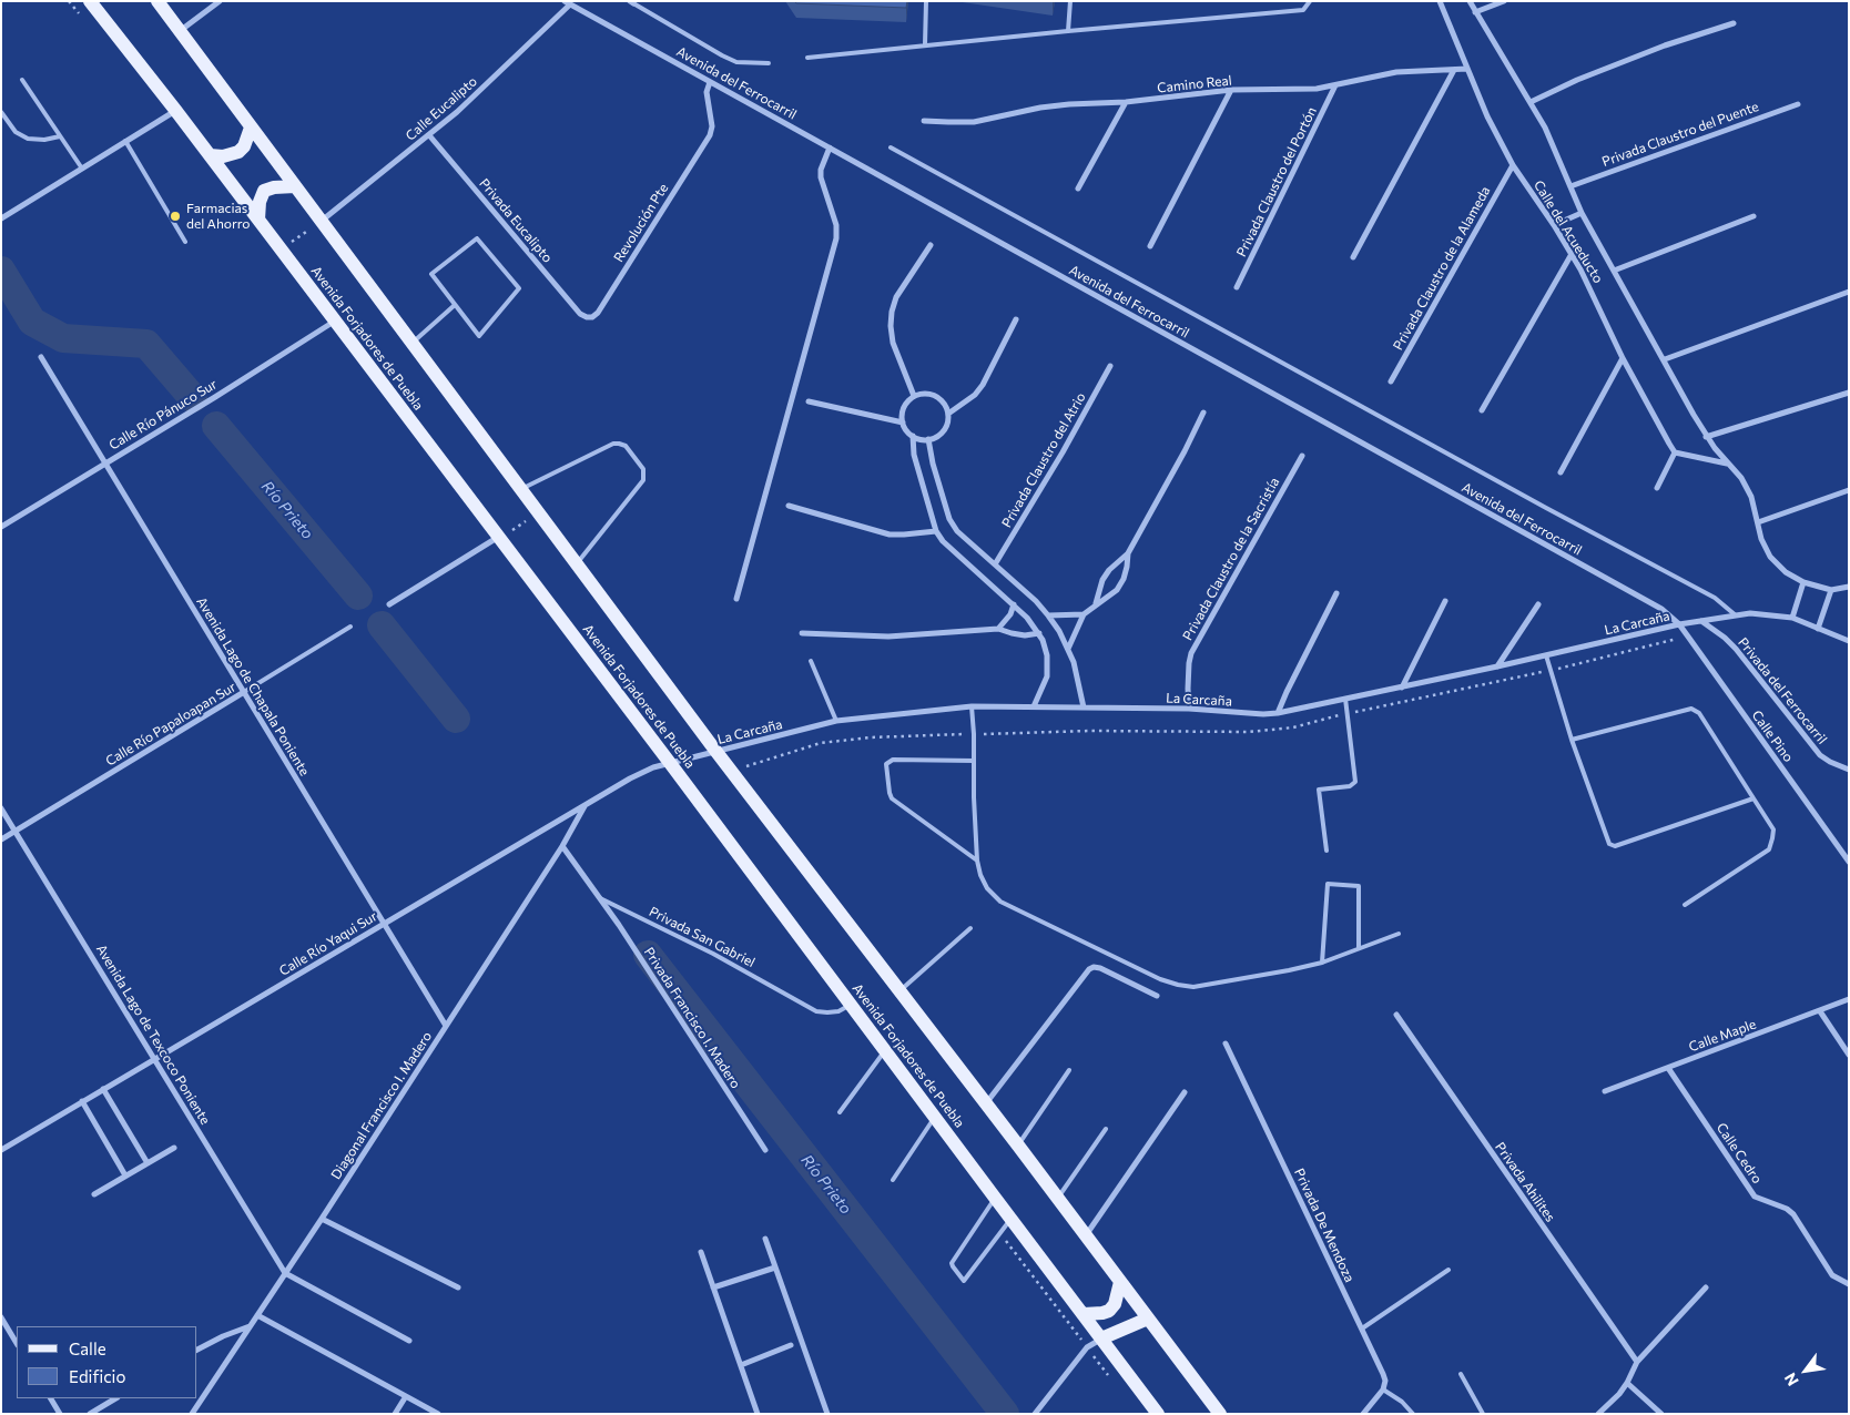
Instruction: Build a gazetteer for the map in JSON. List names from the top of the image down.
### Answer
{
  "streets": {
    "main road": ["Avenida Forjadores de Puebla"],
    "street": [
      "Avenida del Ferrocarril",
      "Camino Real",
      "Calle Eucalipto",
      "Privada Claustro del Puente",
      "Privada Claustro del Portón",
      "Privada Eucalipto",
      "Revolución Pte",
      "Calle del Acueducto",
      "Privada Claustro de la Alameda",
      "Calle Río Pánuco Sur",
      "Privada Claustro del Atrio",
      "Privada Claustro de la Sacristía",
      "La Carcaña",
      "Avenida Lago de Chapala Poniente",
      "Privada del Ferrocarril",
      "Calle Río Papaloapan Sur",
      "Calle Pino",
      "Privada San Gabriel",
      "Calle Río Yaqui Sur",
      "Privada Francisco I. Madero",
      "Avenida Lago de Texcoco Poniente",
      "Calle Maple",
      "Diagonal Francisco I. Madero",
      "Calle Cedro",
      "Privada Ahilites",
      "Privada De Mendoza"
    ]
  },
  "crossings": [
    ["Avenida del Ferrocarril", "Calle Eucalipto"],
    ["Avenida del Ferrocarril", "Revolución Pte"],
    ["Avenida del Ferrocarril", "La Carcaña"],
    ["Avenida del Ferrocarril", "Calle Pino"],
    ["Camino Real", "Privada Claustro del Portón"],
    ["Camino Real", "Calle del Acueducto"],
    ["Calle Eucalipto", "Privada Eucalipto"],
    ["Calle Eucalipto", "Avenida Forjadores de Puebla"],
    ["Privada Claustro del Puente", "Calle del Acueducto"],
    ["Privada Eucalipto", "Revolución Pte"],
    ["Calle del Acueducto", "Privada Claustro de la Alameda"],
    ["Avenida Forjadores de Puebla", "Calle Río Pánuco Sur"],
    ["Avenida Forjadores de Puebla", "La Carcaña"],
    ["Avenida Forjadores de Puebla", "Privada San Gabriel"],
    ["Avenida Forjadores de Puebla", "Calle Río Yaqui Sur"],
    ["Calle Río Pánuco Sur", "Avenida Lago de Chapala Poniente"],
    ["Privada Claustro de la Sacristía", "La Carcaña"],
    ["La Carcaña", "Privada del Ferrocarril"],
    ["La Carcaña", "Calle Pino"],
    ["La Carcaña", "Calle Río Yaqui Sur"],
    ["Avenida Lago de Chapala Poniente", "Calle Río Papaloapan Sur"],
    ["Avenida Lago de Chapala Poniente", "Calle Río Yaqui Sur"],
    ["Avenida Lago de Chapala Poniente", "Diagonal Francisco I. Madero"],
    ["Calle Río Papaloapan Sur", "Avenida Lago de Texcoco Poniente"],
    ["Privada San Gabriel", "Privada Francisco I. Madero"],
    ["Privada San Gabriel", "Diagonal Francisco I. Madero"],
    ["Calle Río Yaqui Sur", "Avenida Lago de Texcoco Poniente"],
    ["Calle Río Yaqui Sur", "Diagonal Francisco I. Madero"],
    ["Avenida Lago de Texcoco Poniente", "Diagonal Francisco I. Madero"],
    ["Calle Maple", "Calle Cedro"]
  ],
  "water": ["Río Prieto"],
  "places": ["Farmacias del Ahorro"],
  "legend": ["Calle", "Edificio"],
  "north": "bottom left"
}
